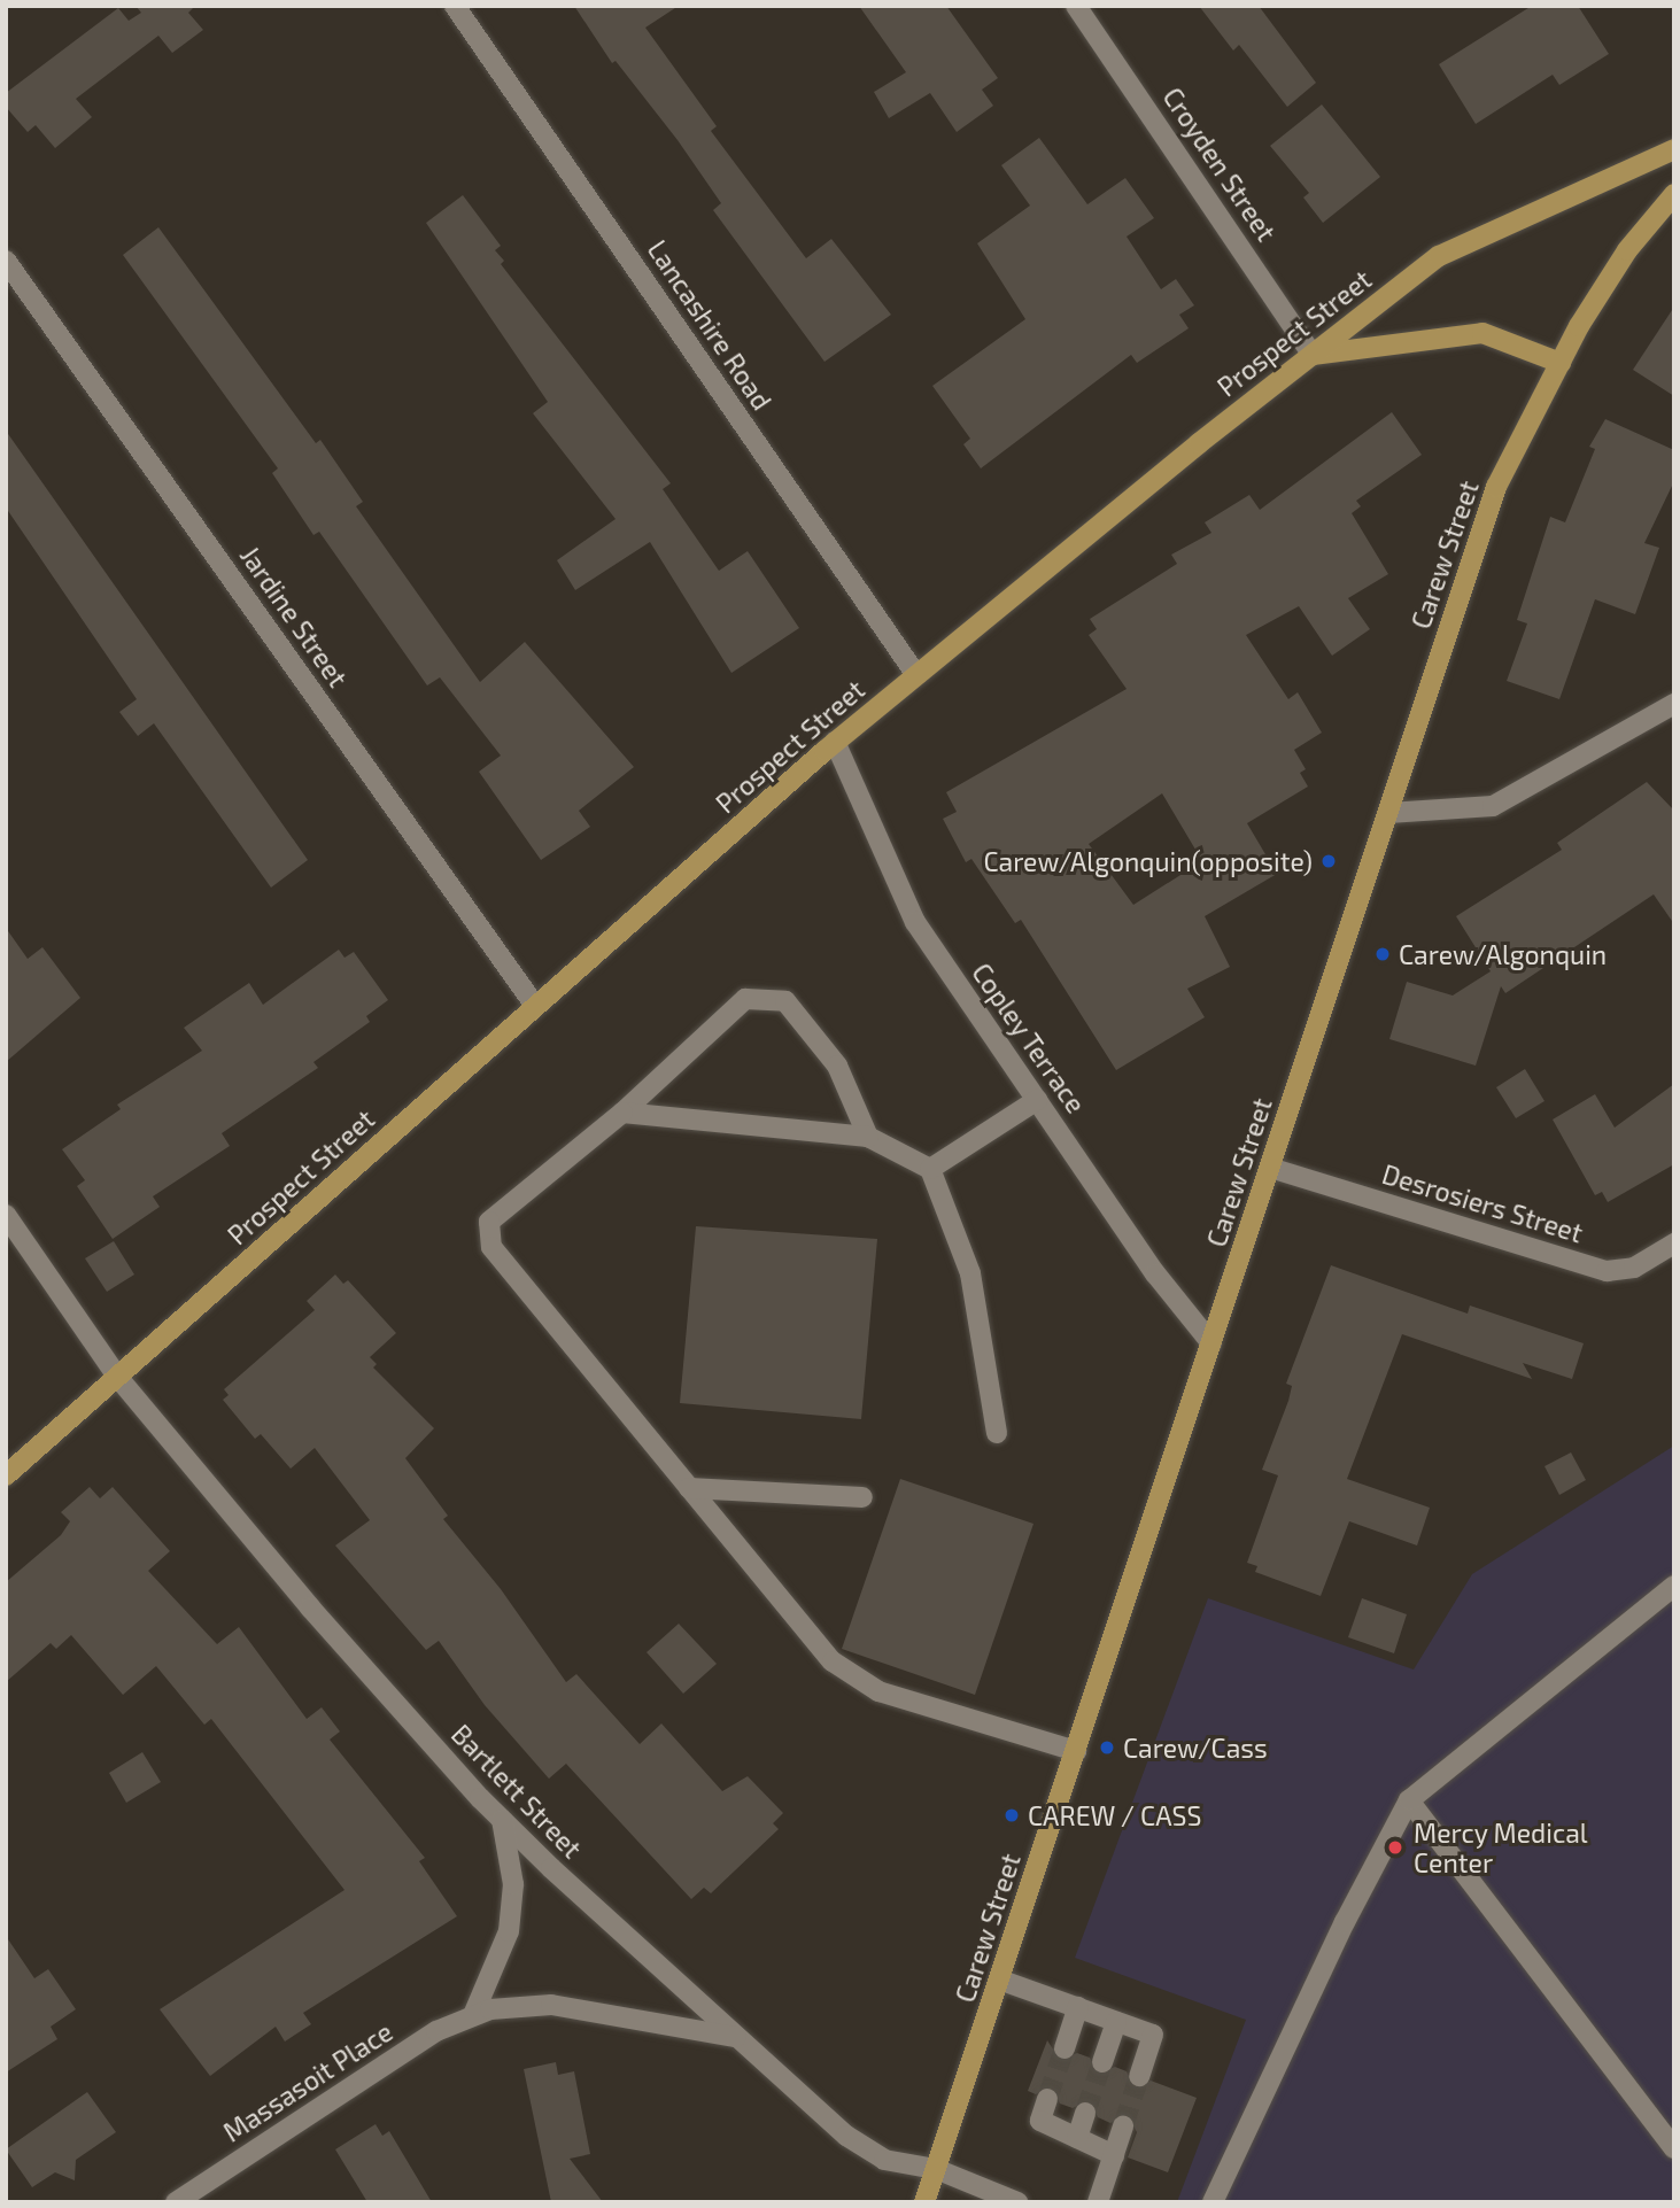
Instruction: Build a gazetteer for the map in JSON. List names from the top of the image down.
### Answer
{
  "streets": {
    "main road": ["Prospect Street", "Carew Street"],
    "street": [
      "Croyden Street",
      "Lancashire Road",
      "Jardine Street",
      "Copley Terrace",
      "Desrosiers Street",
      "Bartlett Street",
      "Massasoit Place"
    ]
  },
  "crossings": [
    ["Croyden Street", "Prospect Street"],
    ["Lancashire Road", "Prospect Street"],
    ["Prospect Street", "Jardine Street"],
    ["Prospect Street", "Copley Terrace"],
    ["Prospect Street", "Bartlett Street"],
    ["Carew Street", "Copley Terrace"],
    ["Carew Street", "Desrosiers Street"],
    ["Carew Street", "Bartlett Street"],
    ["Bartlett Street", "Massasoit Place"]
  ],
  "places": [
    "Carew/Algonquin(opposite)",
    "Carew/Algonquin",
    "Carew/Cass",
    "CAREW / CASS",
    "Mercy Medical Center"
  ]
}
